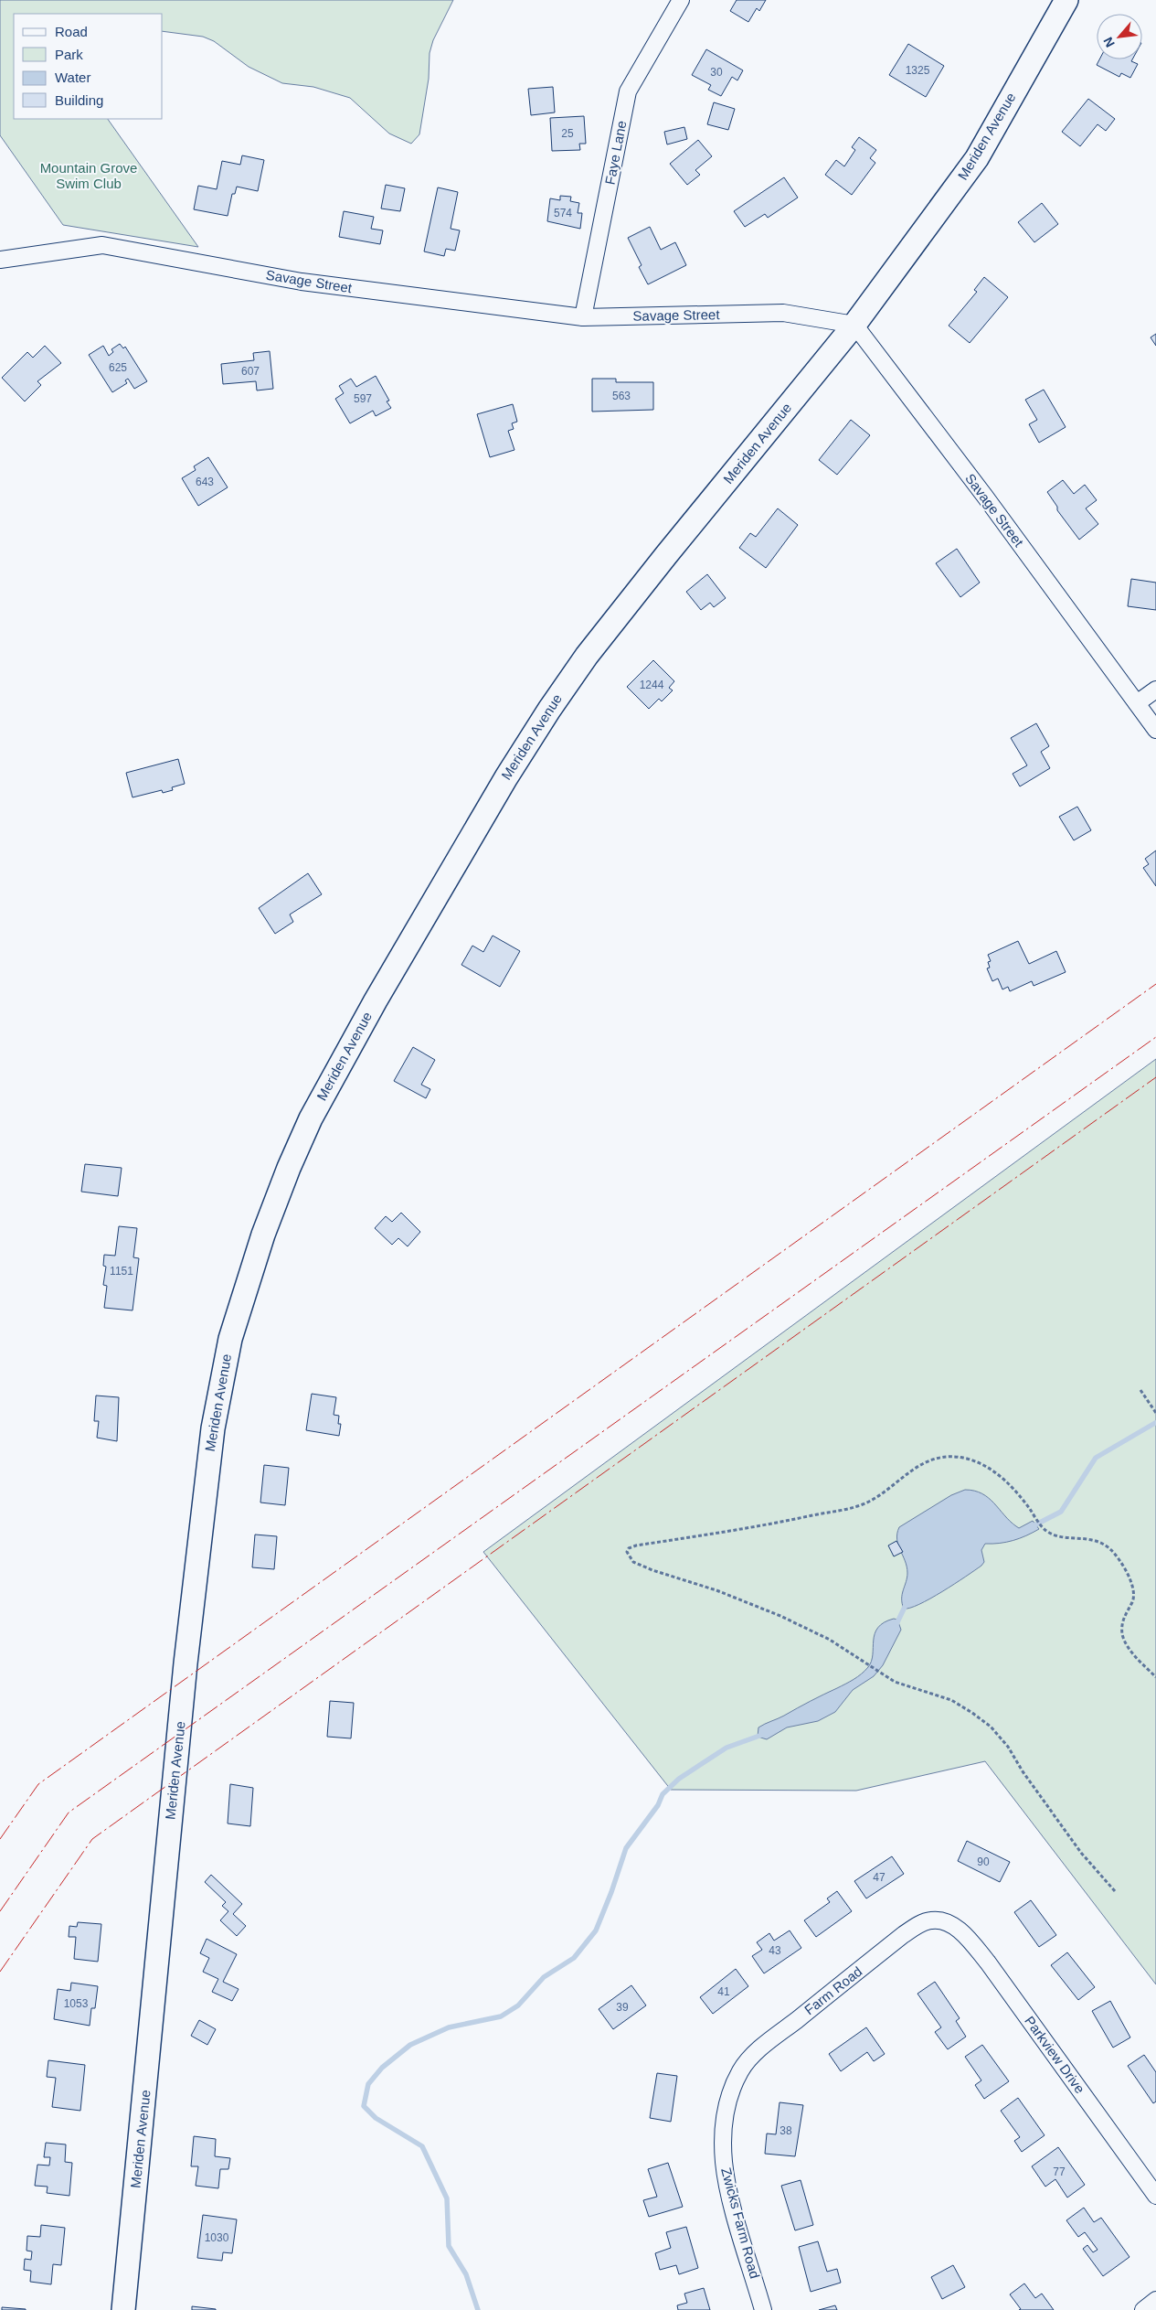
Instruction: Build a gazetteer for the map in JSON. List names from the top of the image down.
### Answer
{
  "streets": {
    "main road": ["Meriden Avenue"],
    "street": [
      "Faye Lane",
      "Savage Street",
      "Farm Road",
      "Parkview Drive",
      "Zwicks Farm Road"
    ]
  },
  "crossings": [
    ["Meriden Avenue", "Savage Street"],
    ["Faye Lane", "Savage Street"],
    ["Farm Road", "Parkview Drive"],
    ["Farm Road", "Zwicks Farm Road"]
  ],
  "parks": ["Mountain Grove Swim Club"],
  "house_numbers": [
    "1325",
    "30",
    "25",
    "574",
    "625",
    "607",
    "563",
    "597",
    "643",
    "1244",
    "1151",
    "90",
    "47",
    "43",
    "41",
    "1053",
    "39",
    "38",
    "77",
    "1030"
  ],
  "legend": [
    "Road",
    "Park",
    "Water",
    "Building"
  ],
  "north": "bottom left"
}
